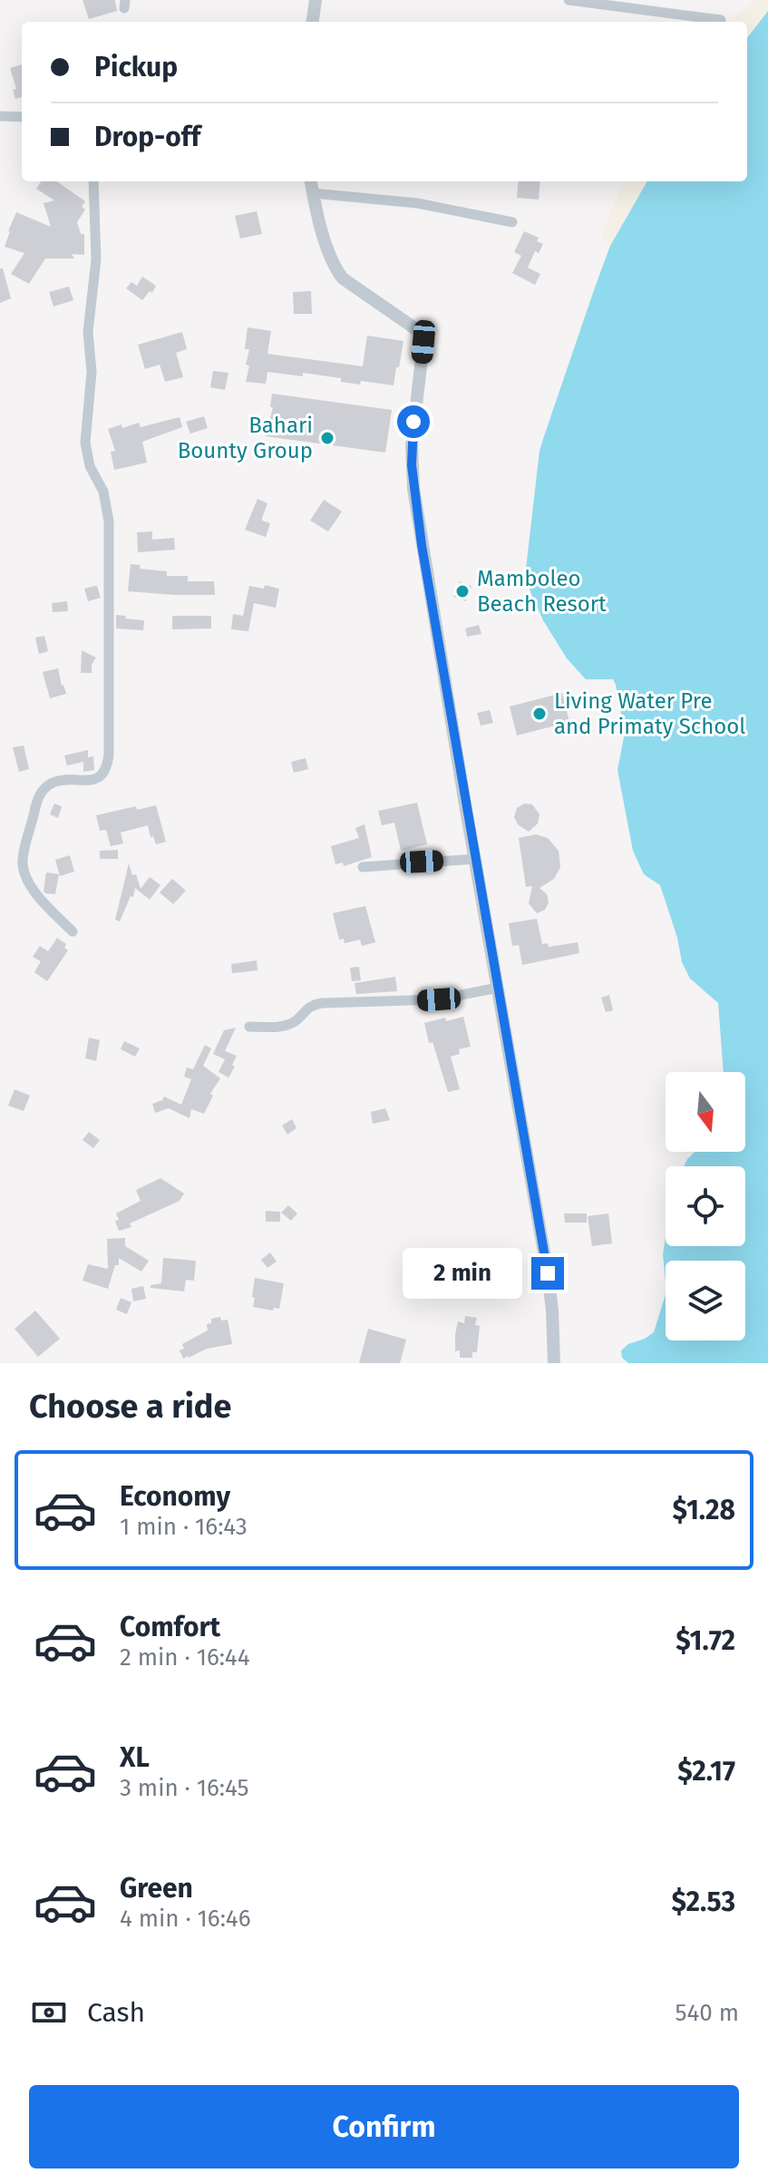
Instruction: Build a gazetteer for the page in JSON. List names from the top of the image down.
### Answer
{
  "places": ["Bahari Bounty Group", "Mamboleo Beach Resort", "Living Water Pre and Primaty School"],
  "north": "bottom",
  "page": {
    "banner": ["Pickup", "Drop-off"],
    "bubble": "2 min",
    "heading": "Choose a ride",
    "list": [
      {
        "name": "Economy",
        "note": "1 min · 16:43",
        "value": "$1.28"
      },
      {
        "name": "Comfort",
        "note": "2 min · 16:44",
        "value": "$1.72"
      },
      {
        "name": "XL",
        "note": "3 min · 16:45",
        "value": "$2.17"
      },
      {
        "name": "Green",
        "note": "4 min · 16:46",
        "value": "$2.53"
      }
    ],
    "pay": ["Cash", "540 m"],
    "buttons": "Confirm"
  }
}
